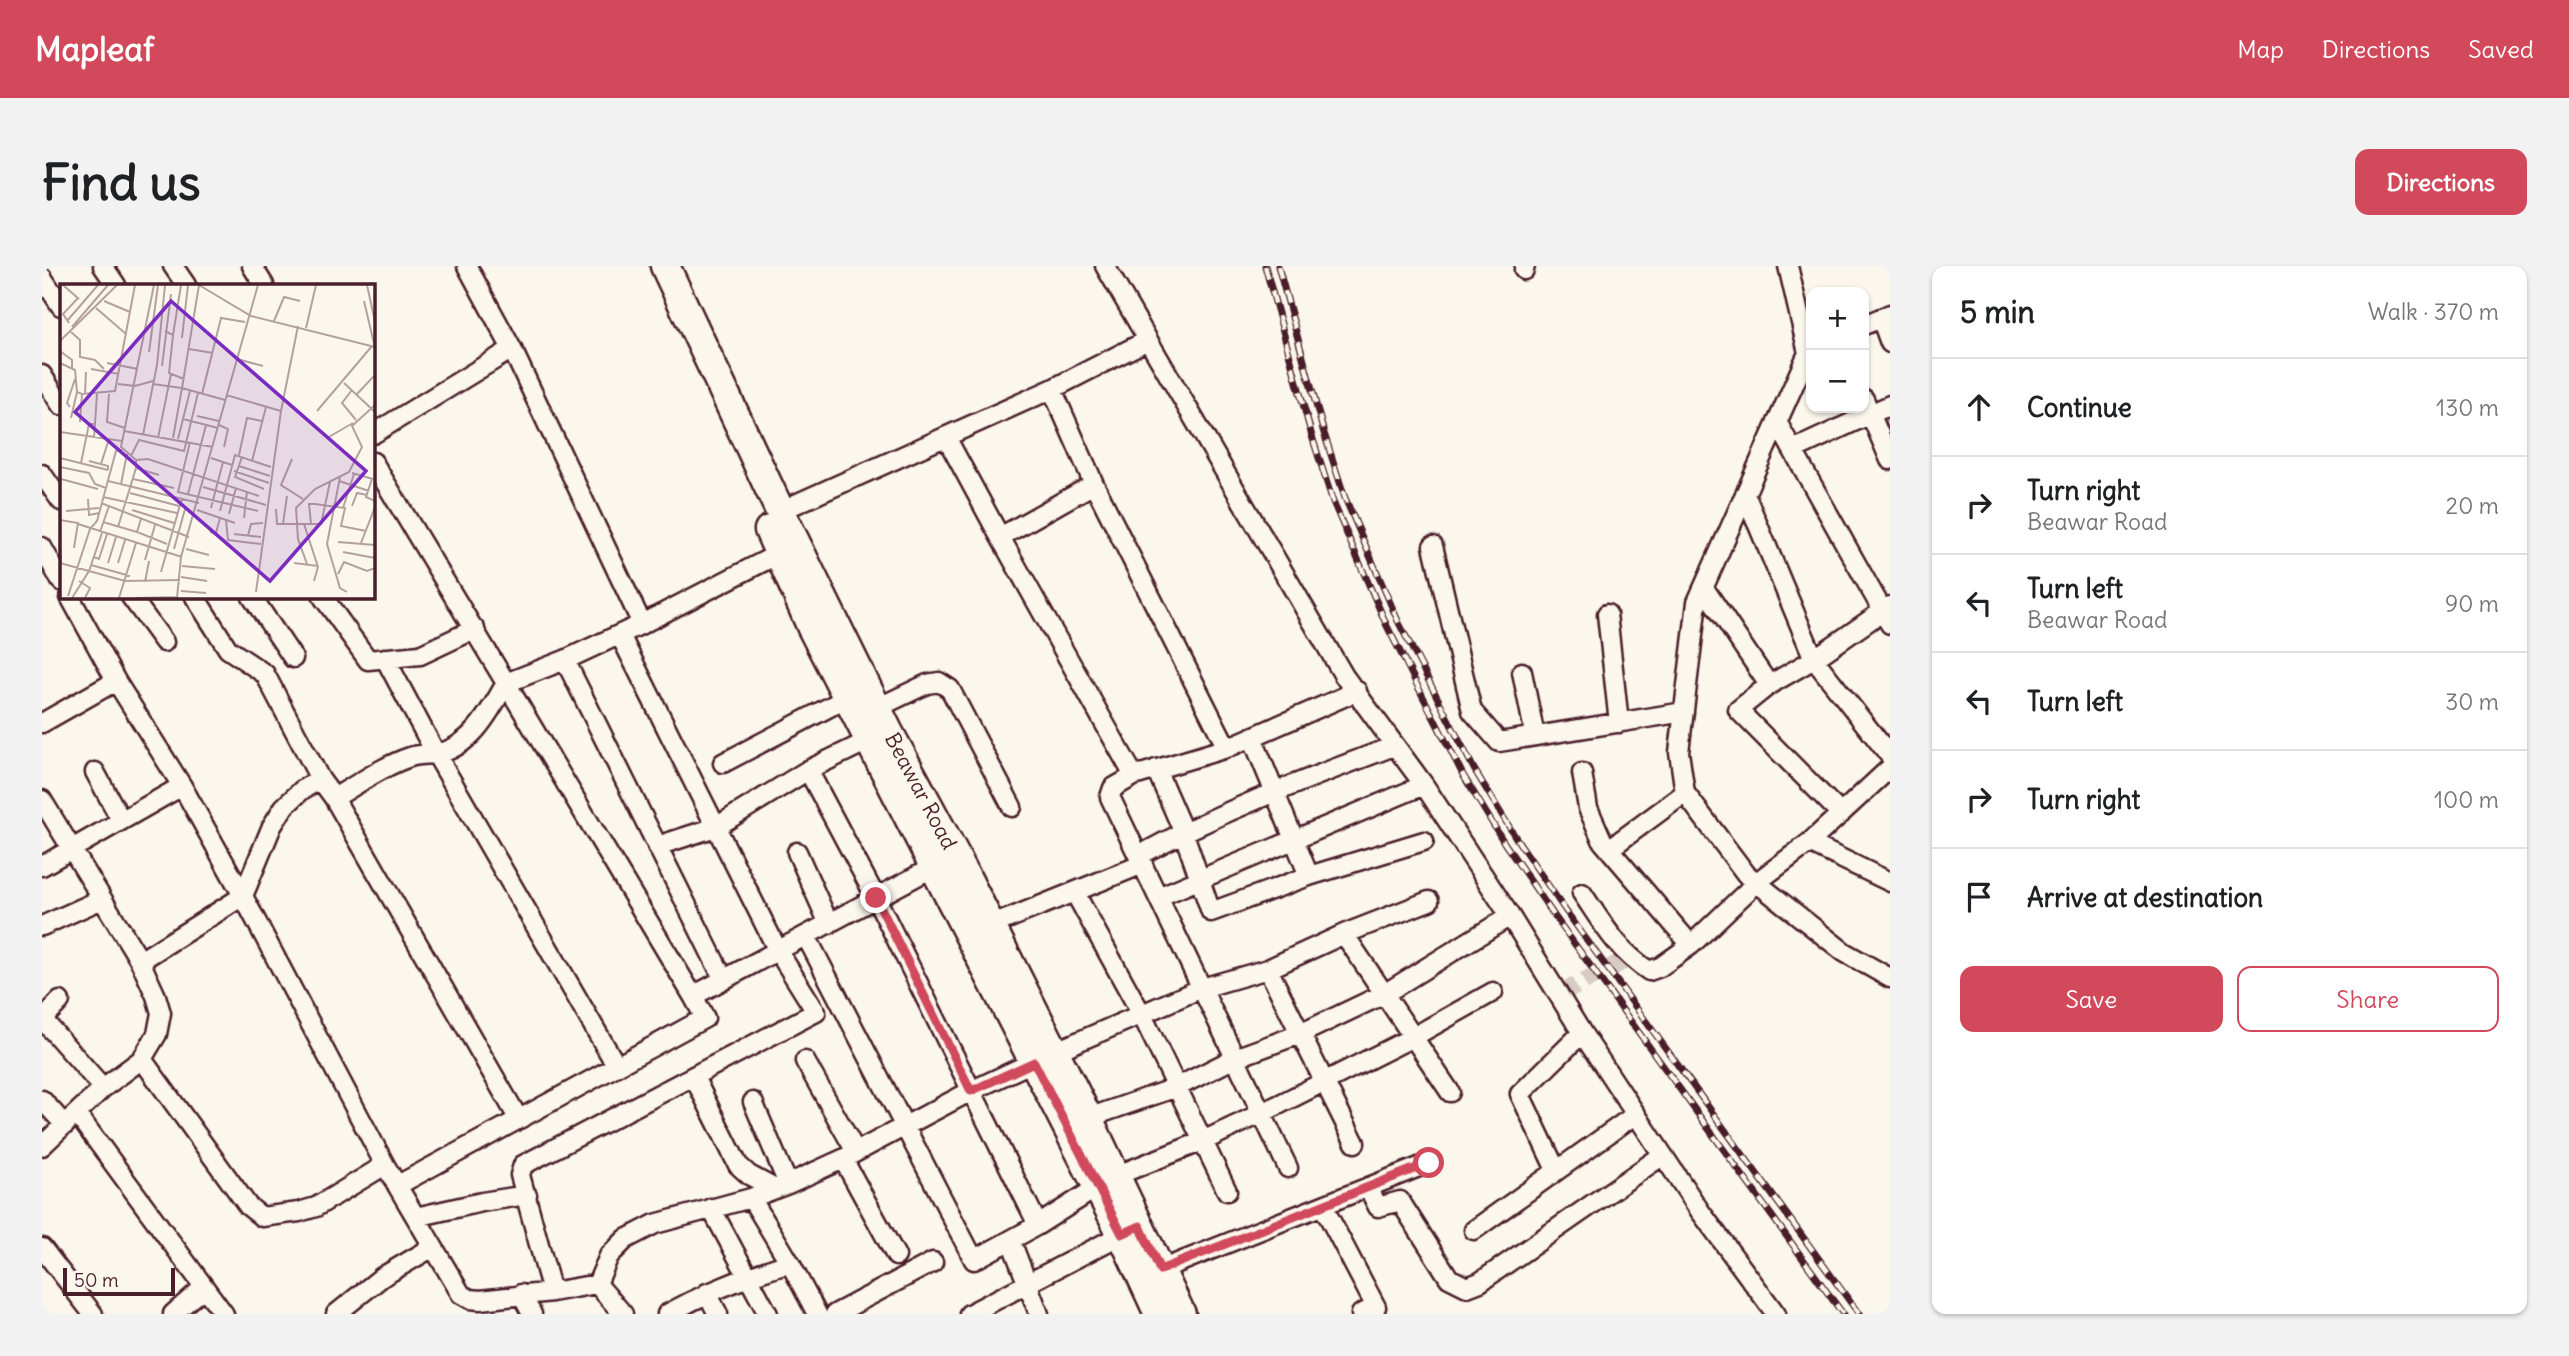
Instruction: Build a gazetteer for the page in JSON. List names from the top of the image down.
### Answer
{
  "streets": {
    "main road": ["Beawar Road"]
  },
  "scale_bar": "50 m",
  "page": {
    "header": "Mapleaf",
    "nav": ["Map", "Directions", "Saved"],
    "buttons": [
      "Directions",
      ["Save", "Share"]
    ],
    "title": "Find us",
    "heading": ["5 min", "Walk · 370 m"],
    "map_buttons": ["+", "−"],
    "list": [
      ["Continue", "130 m"],
      ["Turn right", "Beawar Road", "20 m"],
      ["Turn left", "Beawar Road", "90 m"],
      ["Turn left", "30 m"],
      ["Turn right", "100 m"],
      "Arrive at destination"
    ],
    "scale": "50 m"
  }
}
